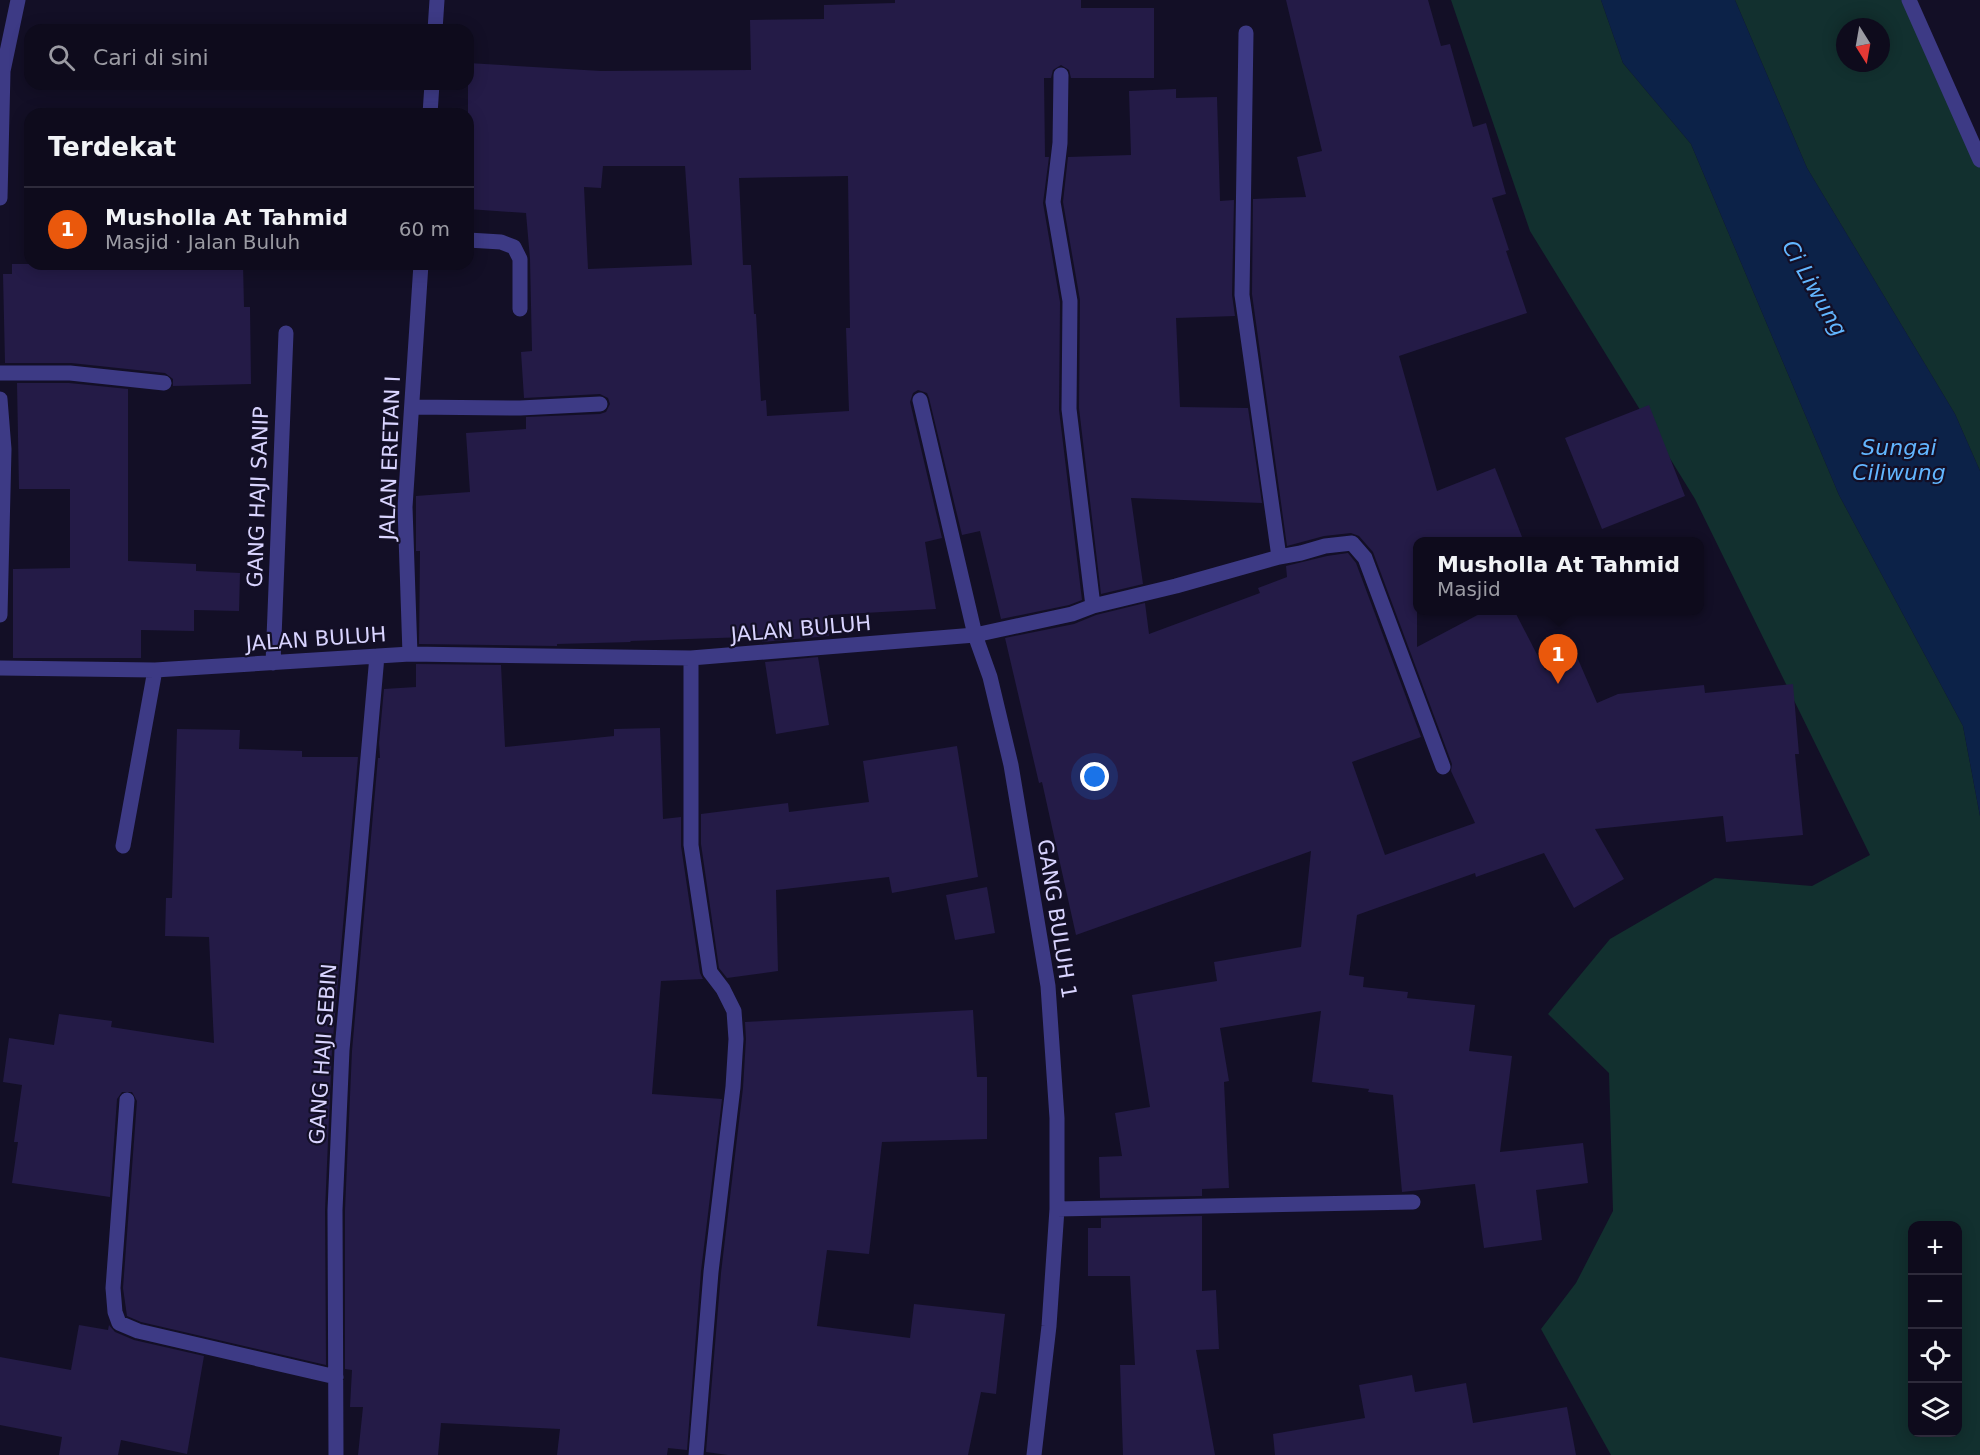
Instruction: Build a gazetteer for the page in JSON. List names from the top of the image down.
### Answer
{
  "streets": {
    "street": [
      "JALAN ERETAN I",
      "GANG HAJI SANIP",
      "JALAN BULUH",
      "GANG BULUH 1",
      "GANG HAJI SEBIN"
    ]
  },
  "crossings": [
    ["JALAN ERETAN I", "JALAN BULUH"],
    ["GANG HAJI SANIP", "JALAN BULUH"],
    ["JALAN BULUH", "GANG BULUH 1"],
    ["JALAN BULUH", "GANG HAJI SEBIN"]
  ],
  "water": ["Ci Liwung", "Sungai Ciliwung"],
  "north": "bottom",
  "page": {
    "search": "Cari di sini",
    "heading": "Terdekat",
    "list": [
      {
        "mark": "1",
        "name": "Musholla At Tahmid",
        "note": "Masjid · Jalan Buluh",
        "value": "60 m"
      }
    ],
    "popup": ["Musholla At Tahmid", "Masjid"],
    "pins": "1",
    "map_buttons": ["+", "−"]
  }
}
